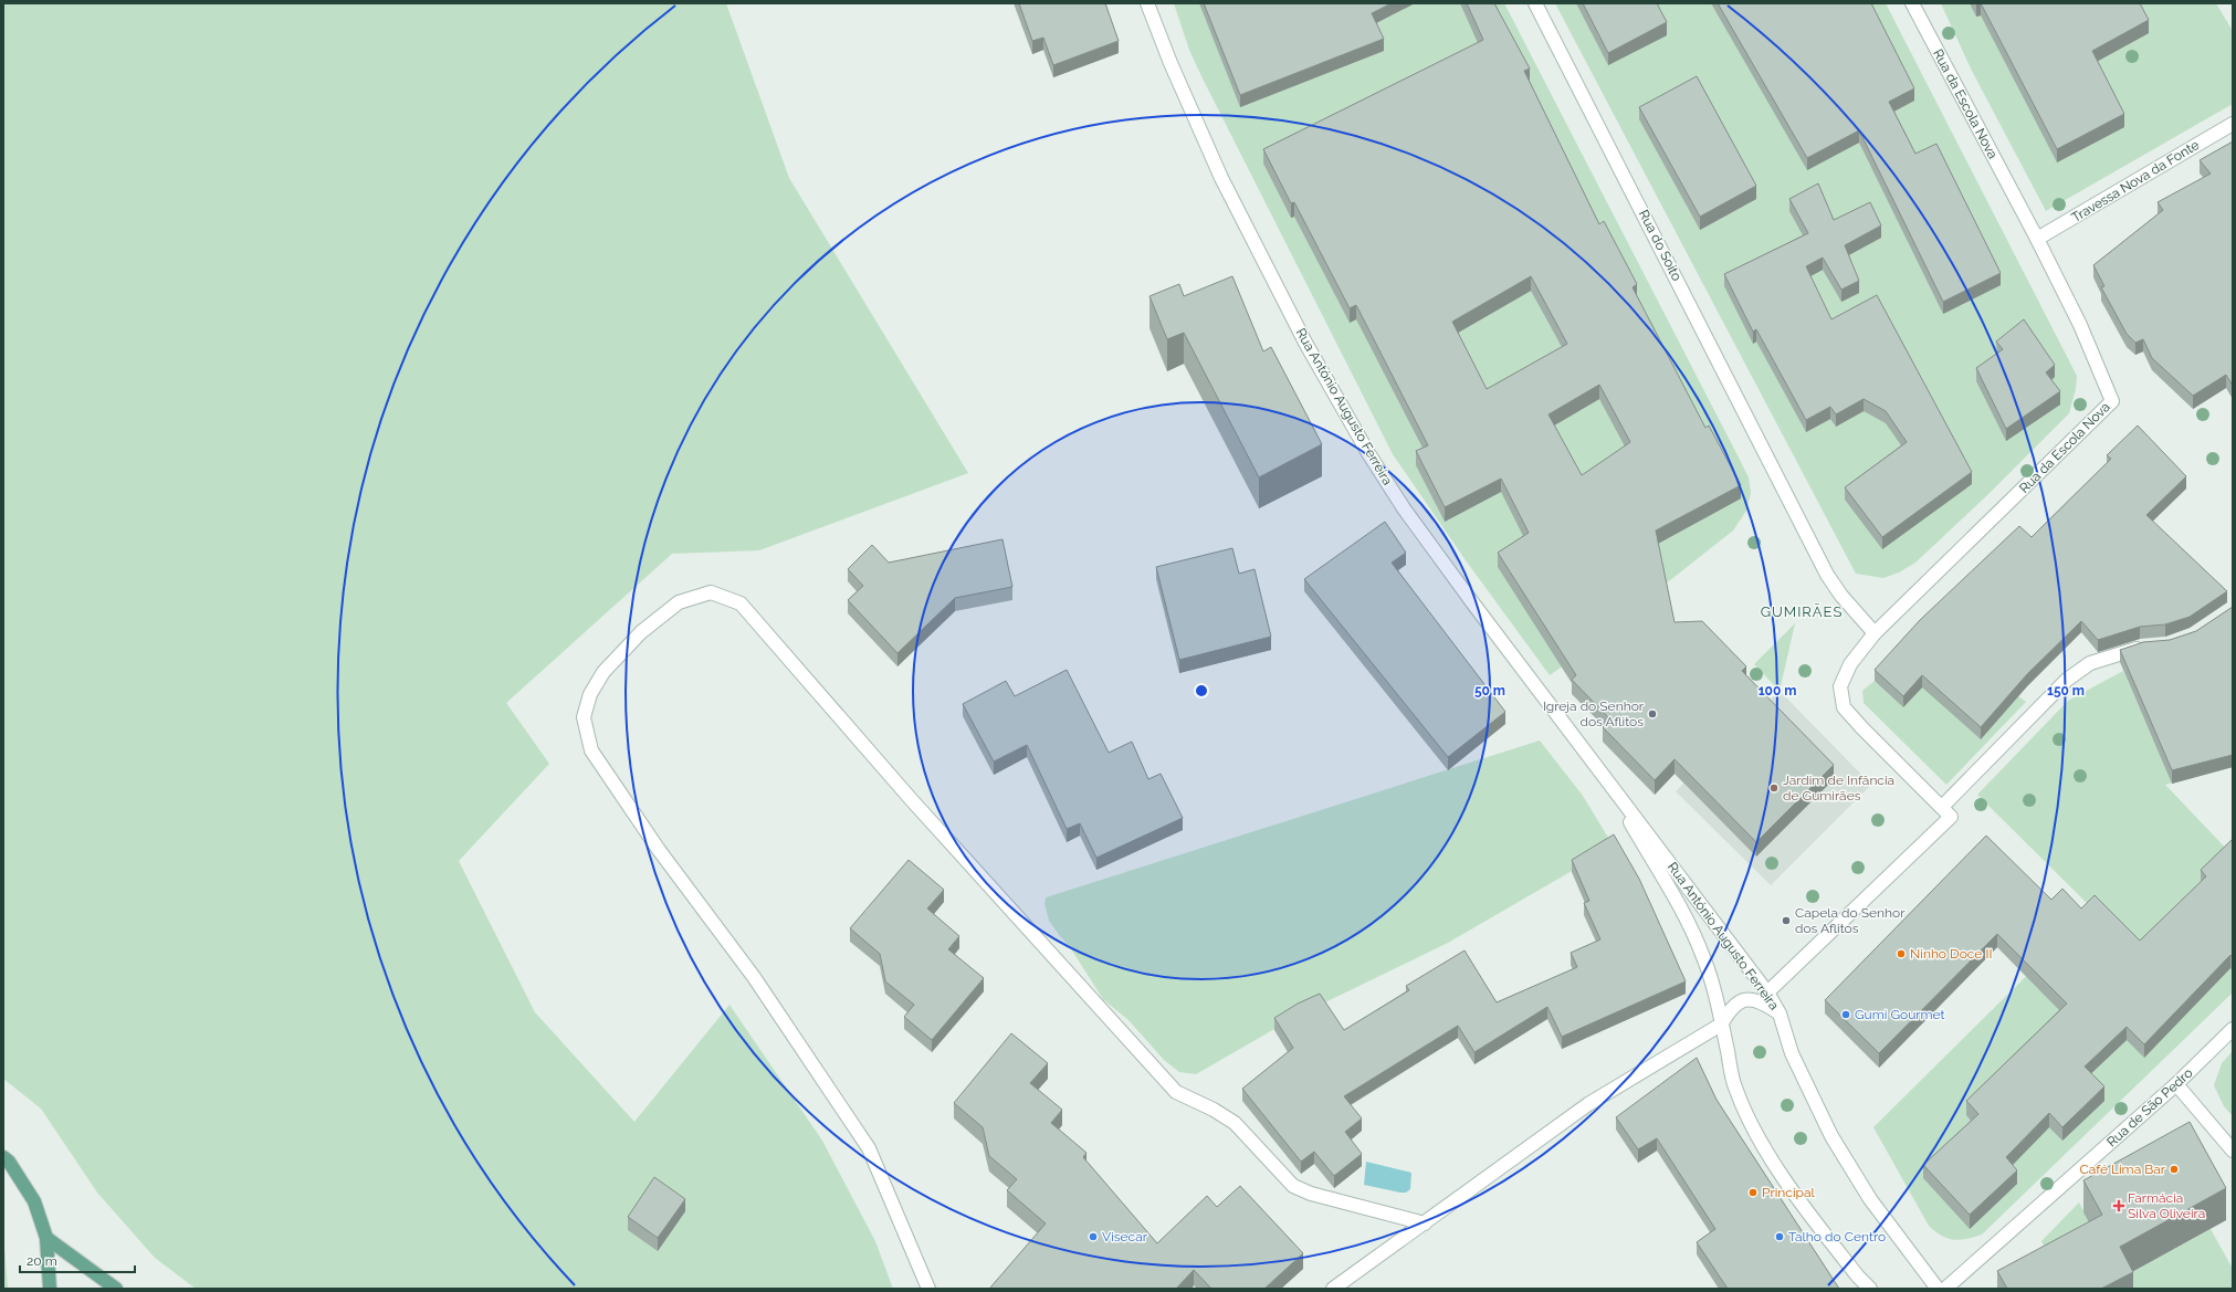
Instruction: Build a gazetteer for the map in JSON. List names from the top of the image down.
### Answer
{
  "streets": {
    "street": [
      "Rua da Escola Nova",
      "Travessa Nova da Fonte",
      "Rua do Soito",
      "Rua António Augusto Ferreira",
      "Rua de São Pedro"
    ]
  },
  "crossings": [
    ["Rua da Escola Nova", "Travessa Nova da Fonte"],
    ["Rua da Escola Nova", "Rua do Soito"]
  ],
  "districts": ["GUMIRÃES"],
  "places": {
    "other": [
      "Igreja do Senhor dos Aflitos",
      "Jardim de Infância de Gumirães",
      "Capela do Senhor dos Aflitos",
      "Ninho Doce II",
      "Gumi Gourmet",
      "Café Lima Bar",
      "Principal",
      "Visecar",
      "Talho do Centro"
    ],
    "health": ["Farmácia Silva Oliveira"]
  },
  "scale_bar": "20 m",
  "rings": ["50 m", "100 m", "150 m"]
}
